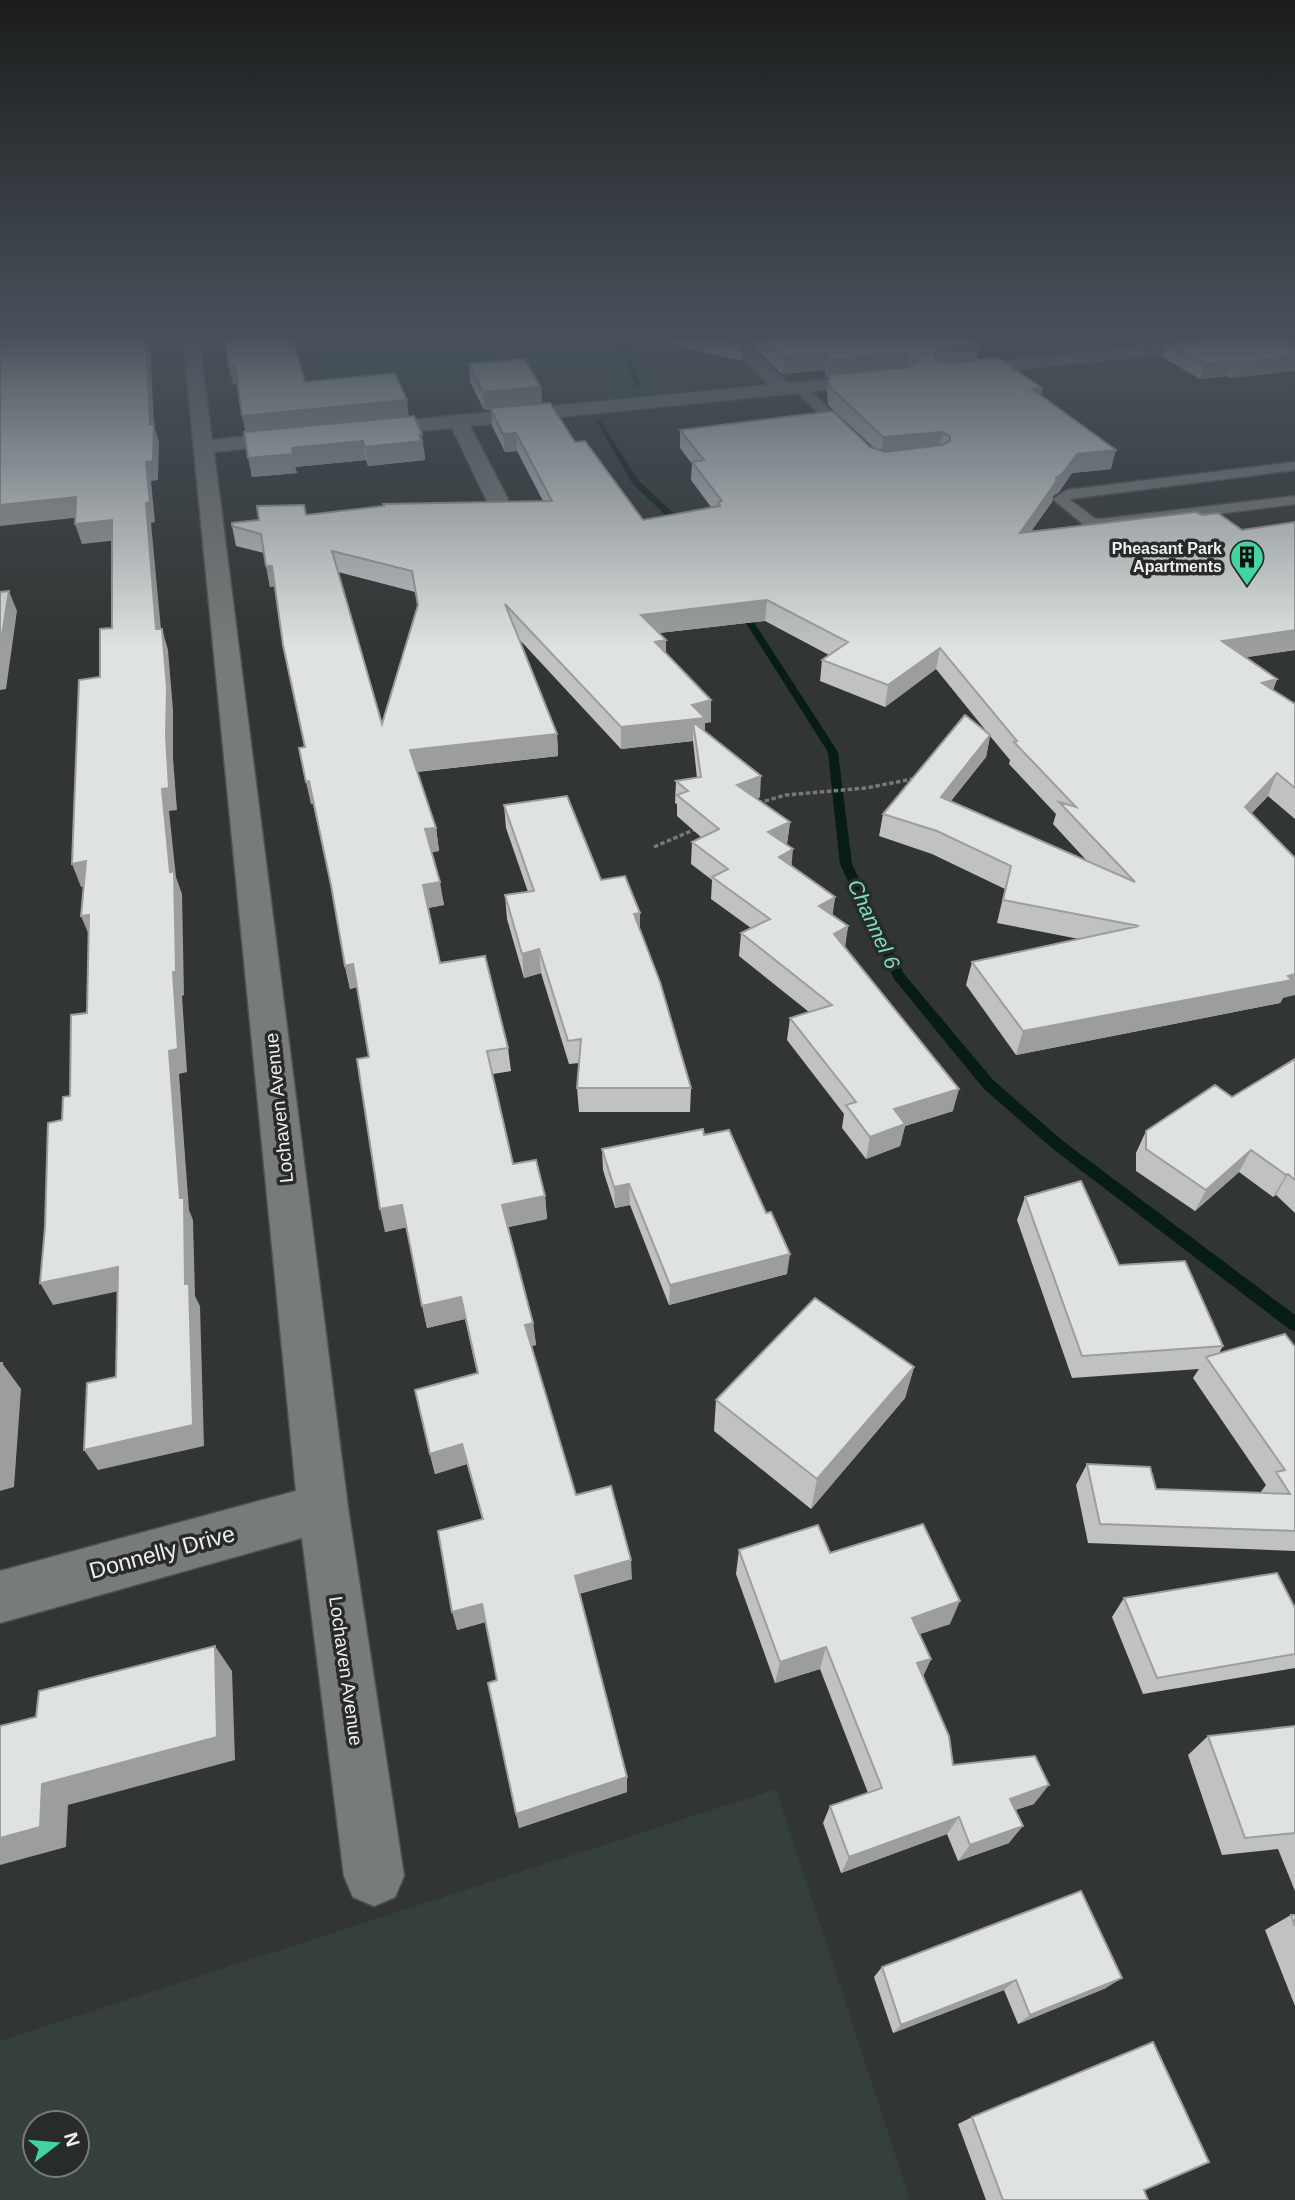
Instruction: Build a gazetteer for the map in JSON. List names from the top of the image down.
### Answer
{
  "streets": {
    "street": ["Lochaven Avenue", "Donnelly Drive"]
  },
  "crossings": [
    ["Lochaven Avenue", "Donnelly Drive"]
  ],
  "water": ["Channel 6"],
  "places": {
    "building": ["Pheasant Park Apartments"]
  },
  "north": "right"
}
